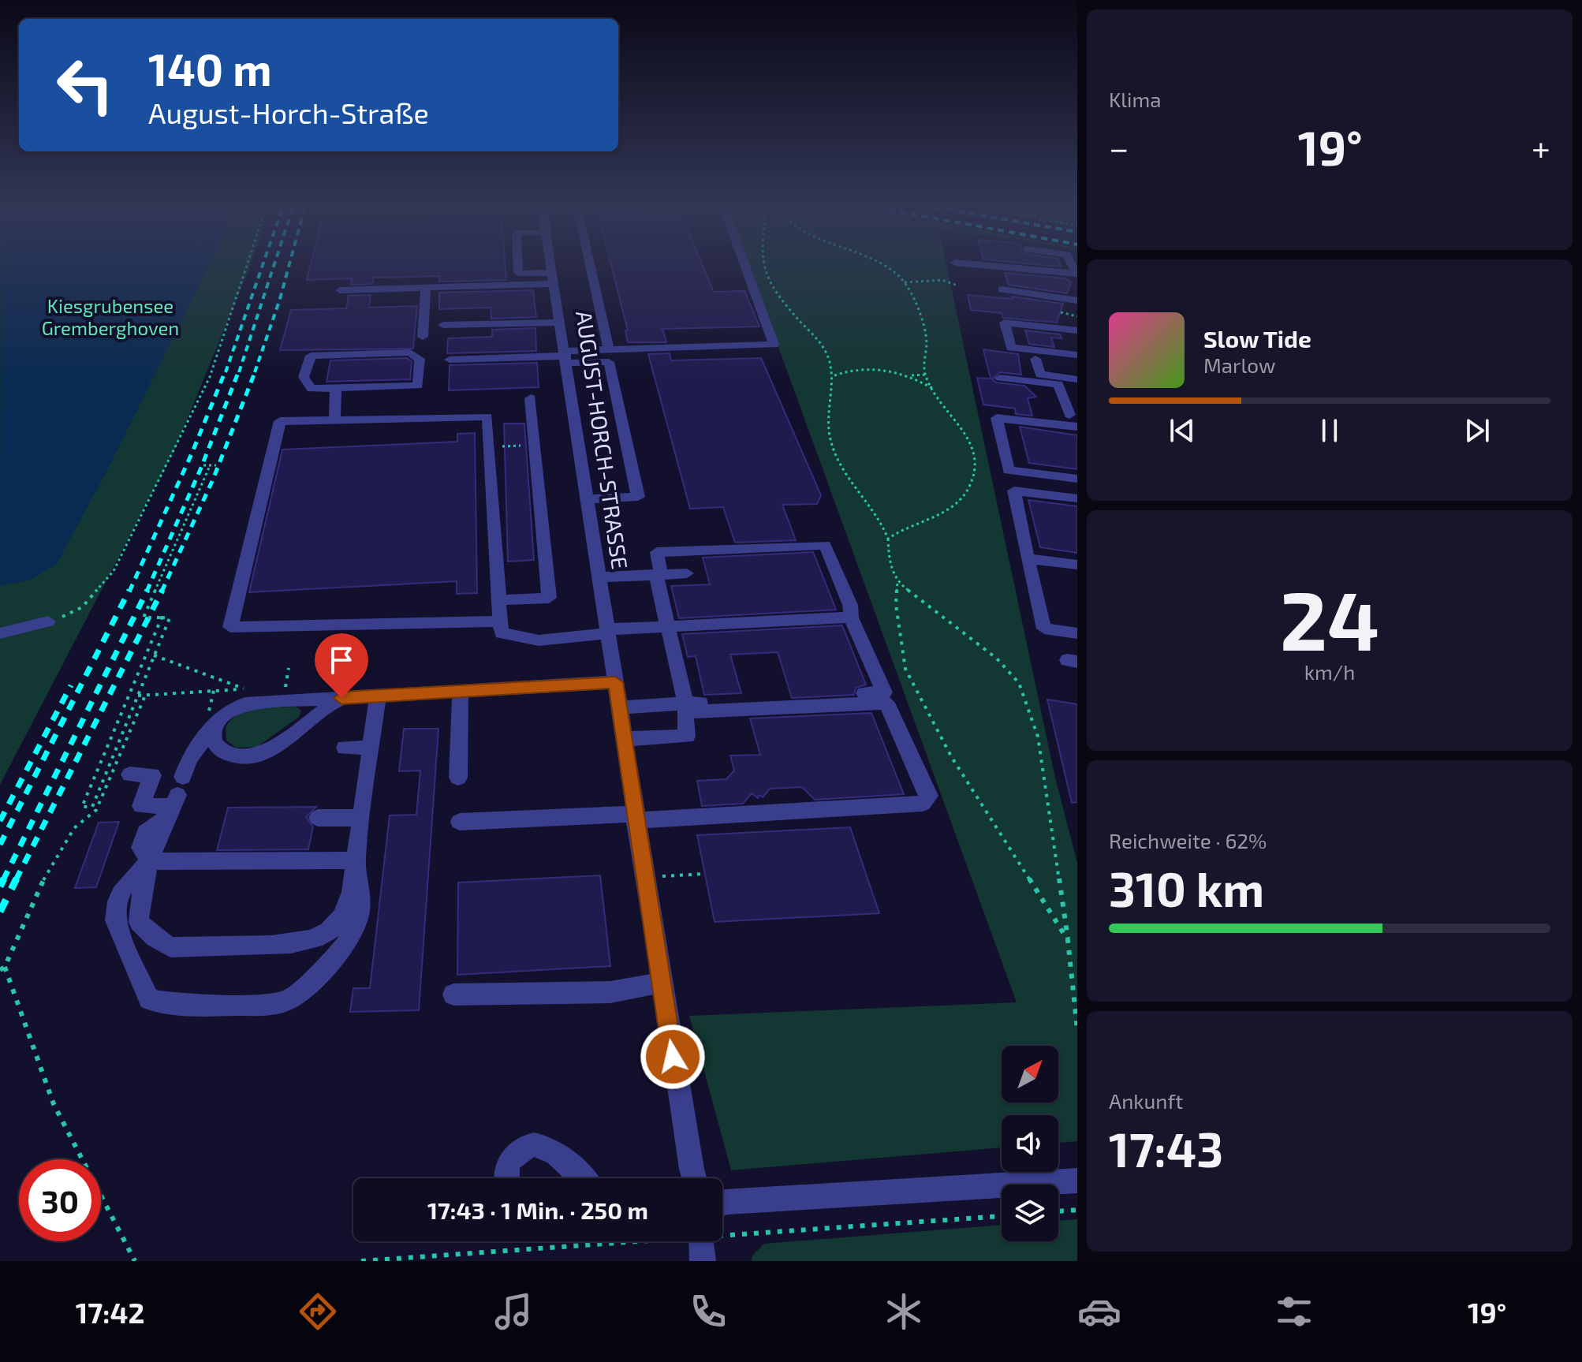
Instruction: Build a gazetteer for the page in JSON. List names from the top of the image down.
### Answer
{
  "streets": {
    "street": ["AUGUST-HORCH-STRASSE"]
  },
  "parks": ["Kiesgrubensee Gremberghoven"],
  "north": "top right",
  "page": {
    "tile": [
      "Klima",
      ["24", "km/h"],
      ["Reichweite · 62%", "310 km"],
      ["Ankunft", "17:43"]
    ],
    "turn": ["140 m", "August-Horch-Straße"],
    "heat": ["−", "19°", "+"],
    "song": ["Slow Tide", "Marlow"],
    "limit": "30",
    "trip": "17:43 · 1 Min. · 250 m",
    "tabs": ["17:42", "19°"]
  }
}
